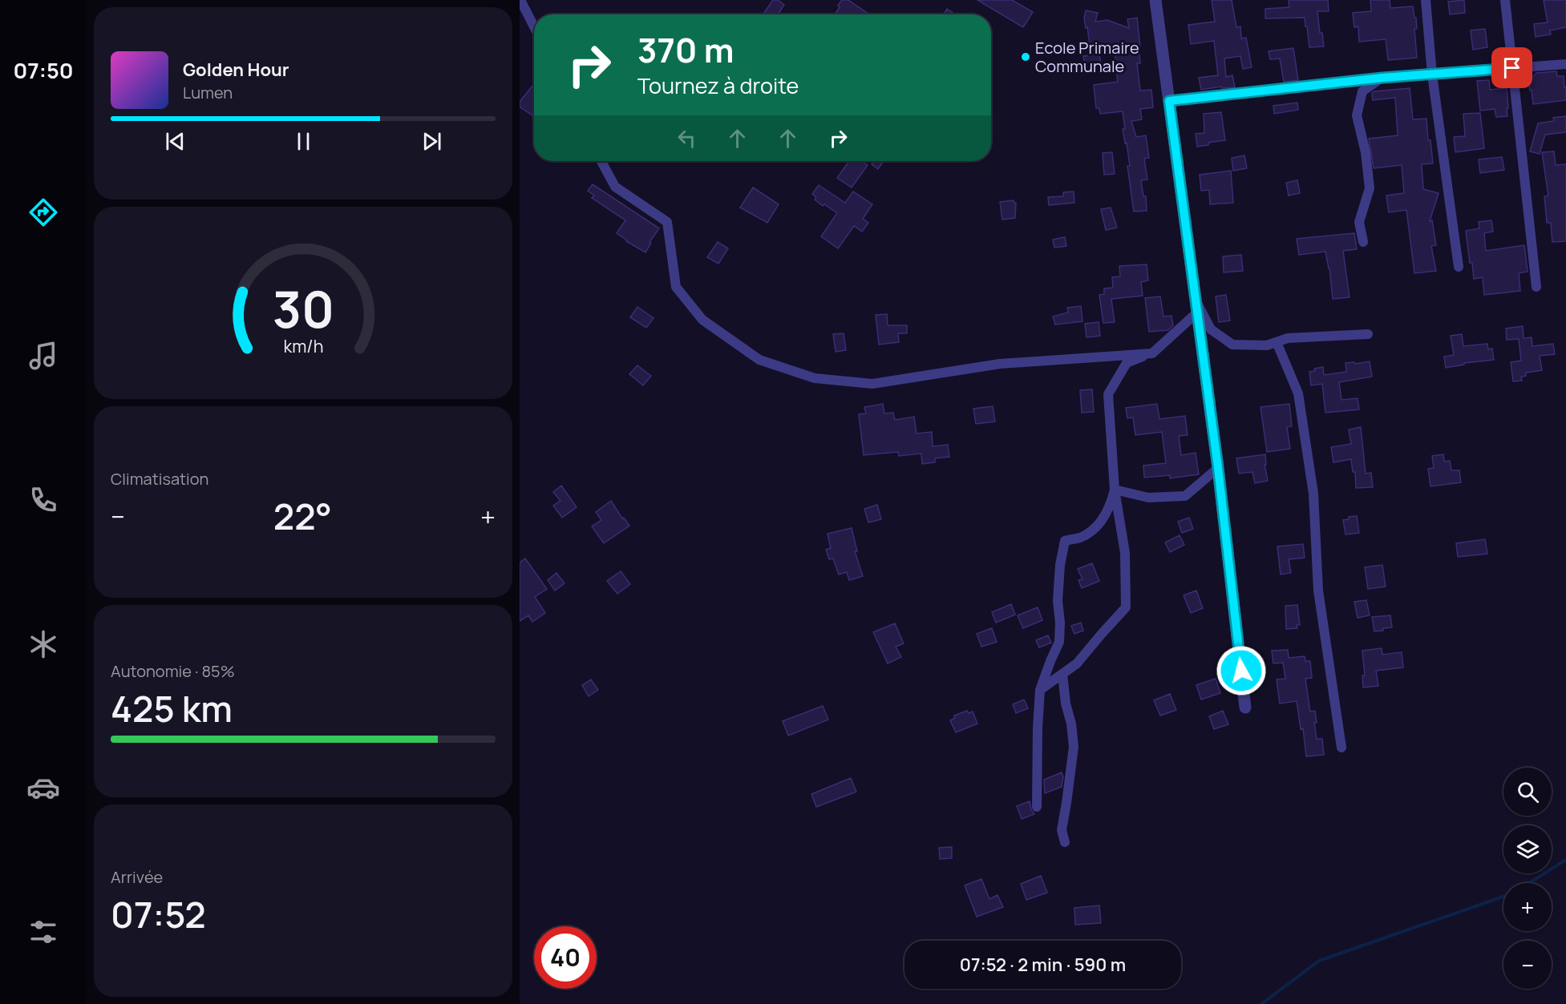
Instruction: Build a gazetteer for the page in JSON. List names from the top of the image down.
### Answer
{
  "places": ["Ecole Primaire Communale"],
  "page": {
    "tabs": "07:50",
    "turn": ["370 m", "Tournez à droite"],
    "song": ["Golden Hour", "Lumen"],
    "tile": [
      "Climatisation",
      ["Autonomie · 85%", "425 km"],
      ["Arrivée", "07:52"]
    ],
    "heat": ["−", "22°", "+"],
    "map_buttons": ["+", "−"],
    "limit": "40",
    "trip": "07:52 · 2 min · 590 m",
    "gauge": ["30", "km/h"]
  }
}
